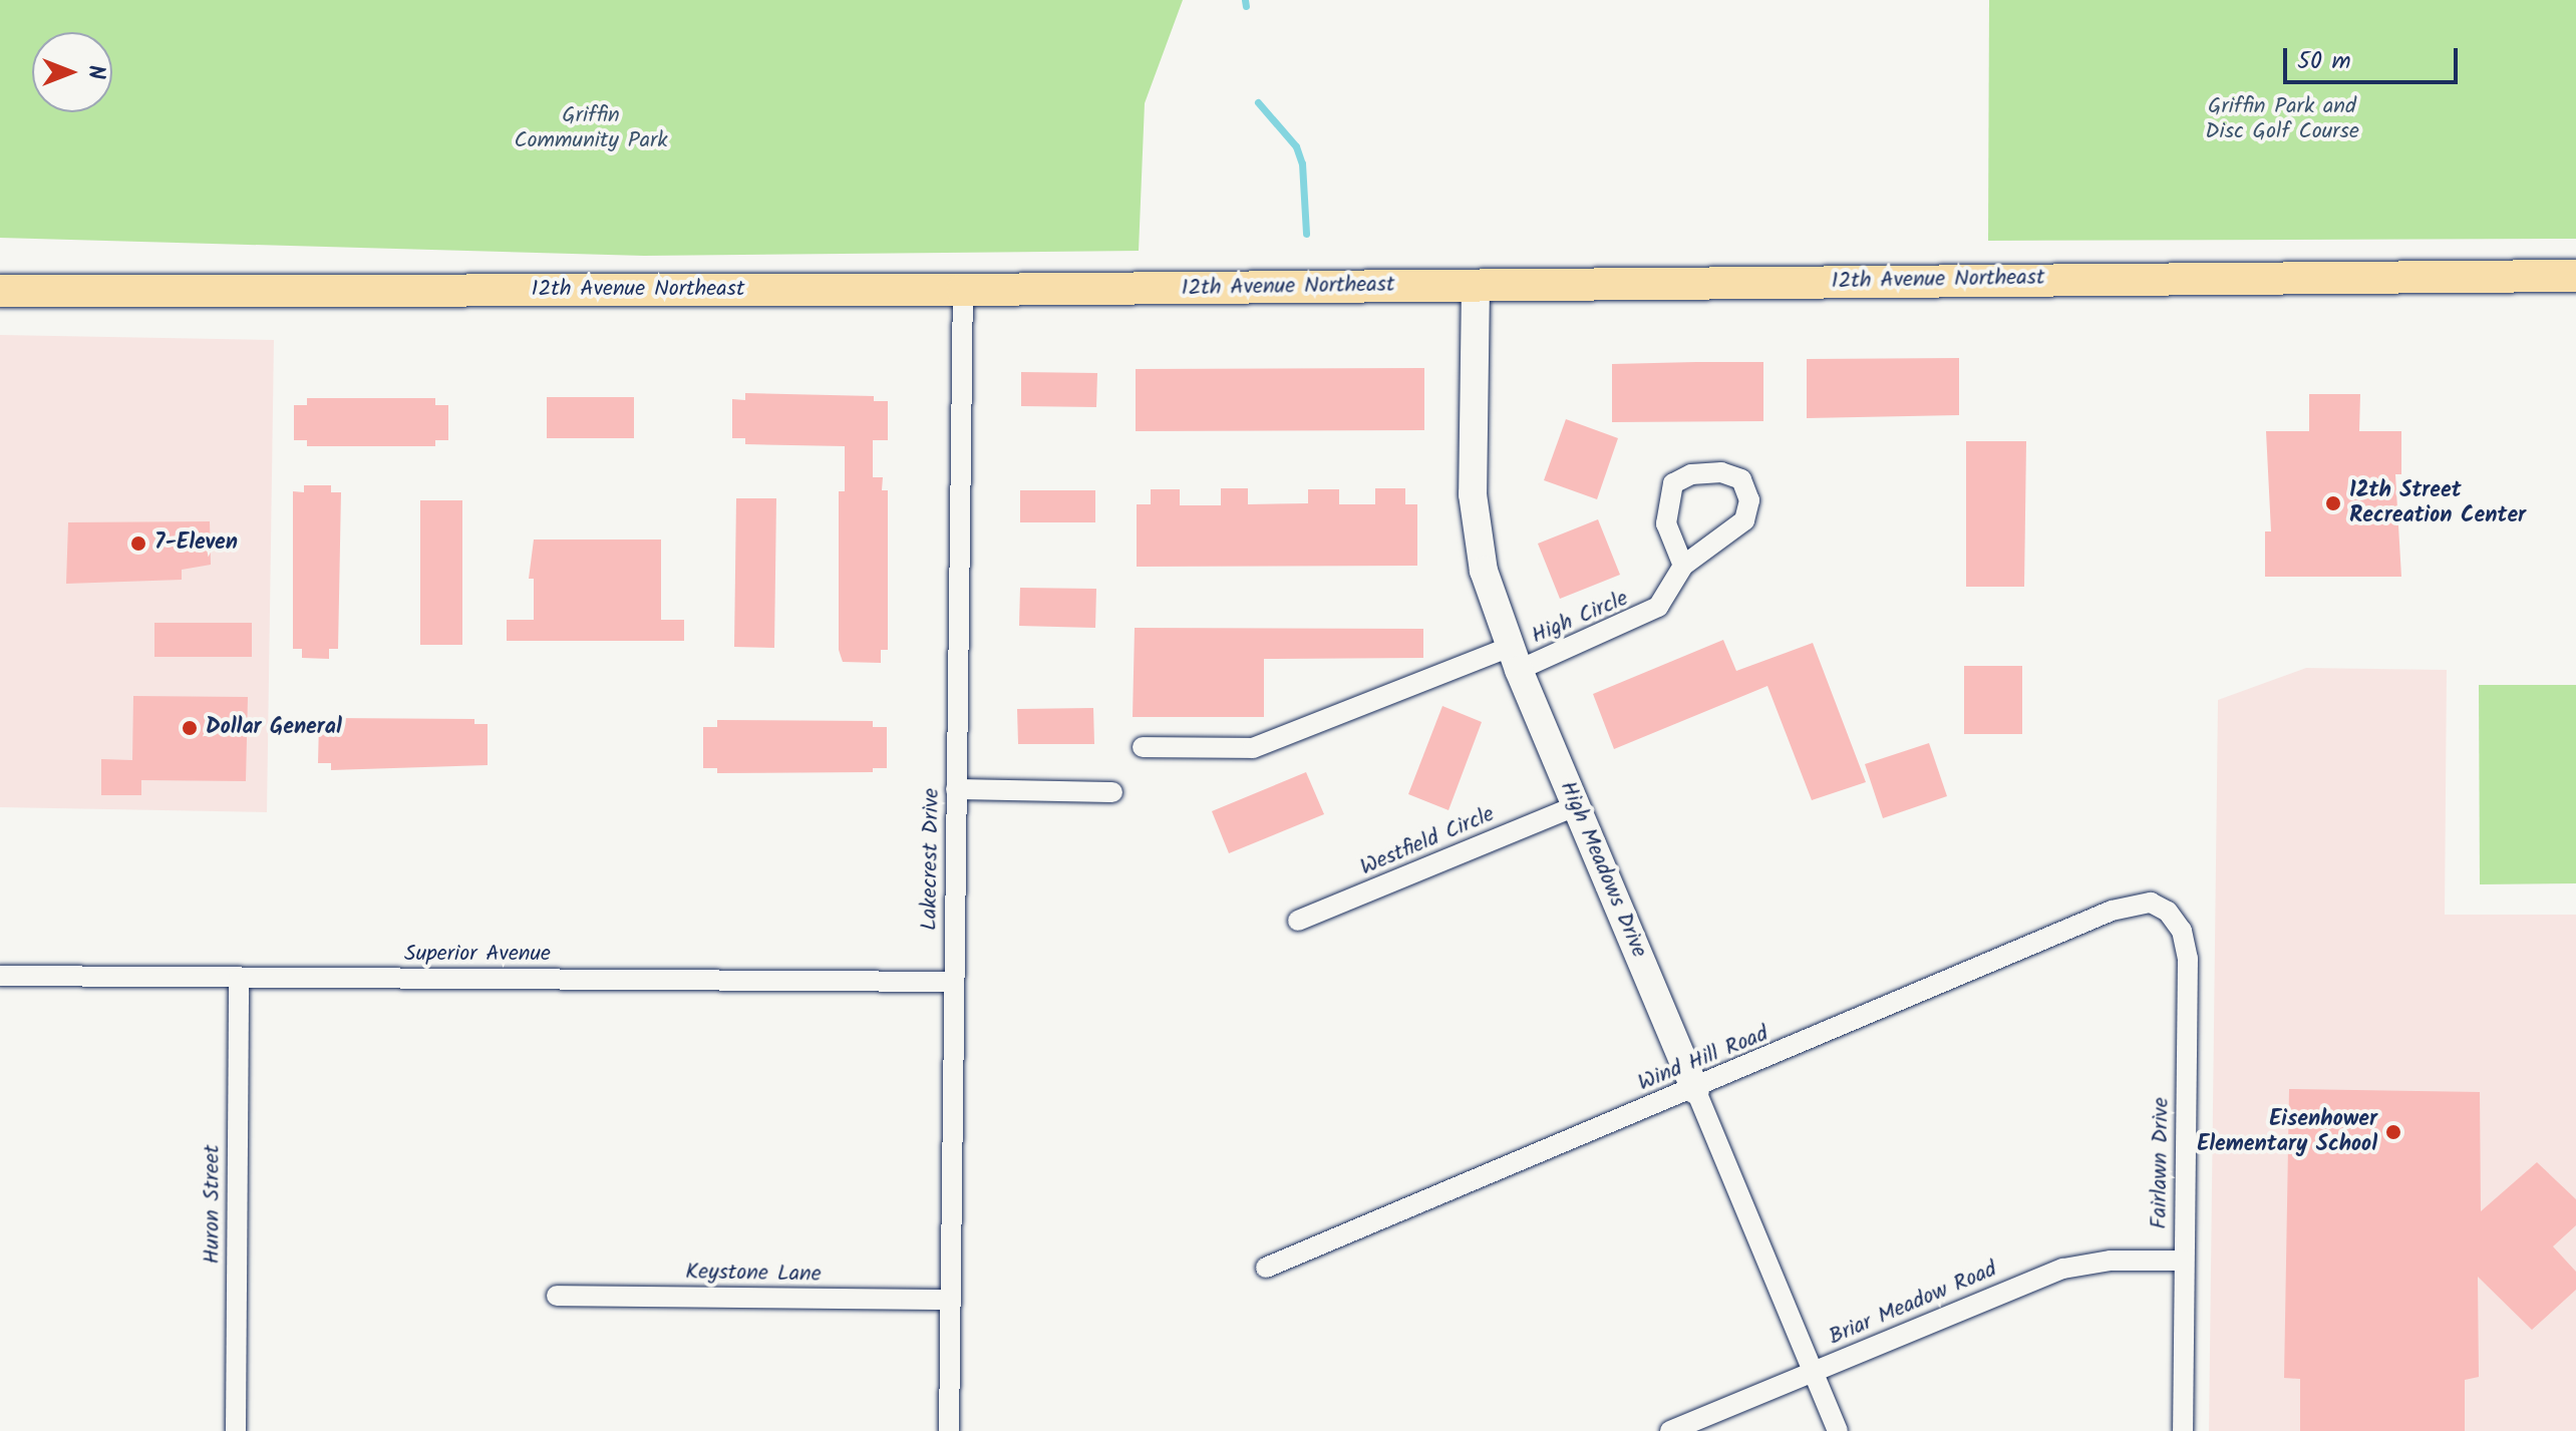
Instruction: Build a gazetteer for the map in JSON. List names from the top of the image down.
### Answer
{
  "streets": {
    "main road": ["12th Avenue Northeast"],
    "street": [
      "High Circle",
      "Westfield Circle",
      "Lakecrest Drive",
      "High Meadows Drive",
      "Superior Avenue",
      "Wind Hill Road",
      "Fairlawn Drive",
      "Huron Street",
      "Keystone Lane",
      "Briar Meadow Road"
    ]
  },
  "crossings": [
    ["12th Avenue Northeast", "Lakecrest Drive"],
    ["12th Avenue Northeast", "High Meadows Drive"],
    ["High Circle", "High Meadows Drive"],
    ["Westfield Circle", "High Meadows Drive"],
    ["Lakecrest Drive", "Superior Avenue"],
    ["Lakecrest Drive", "Keystone Lane"],
    ["High Meadows Drive", "Wind Hill Road"],
    ["High Meadows Drive", "Briar Meadow Road"],
    ["Superior Avenue", "Huron Street"],
    ["Wind Hill Road", "Fairlawn Drive"],
    ["Fairlawn Drive", "Briar Meadow Road"]
  ],
  "parks": ["Griffin Park and Disc Golf Course", "Griffin Community Park"],
  "places": [
    "12th Street Recreation Center",
    "7-Eleven",
    "Dollar General",
    "Eisenhower Elementary School"
  ],
  "scale_bar": "50 m",
  "north": "right"
}
